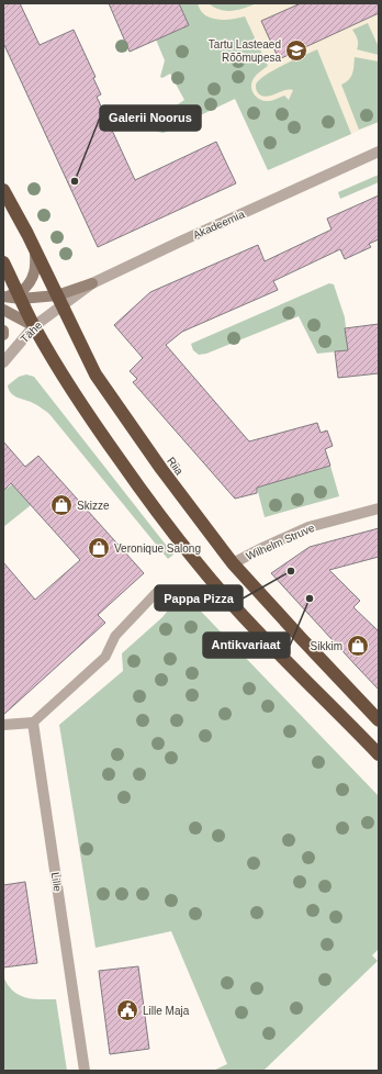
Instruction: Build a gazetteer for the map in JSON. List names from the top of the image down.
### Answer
{
  "streets": {
    "highway": ["Riia"],
    "street": [
      "Akadeemia",
      "Tähe",
      "Wilhelm Struve",
      "Lille"
    ]
  },
  "crossings": [
    ["Akadeemia", "Tähe"],
    ["Akadeemia", "Riia"],
    ["Tähe", "Riia"],
    ["Riia", "Wilhelm Struve"]
  ],
  "places": {
    "school or university": ["Tartu Lasteaed Rõõmupesa"],
    "other": ["Galerii Noorus", "Pappa Pizza", "Antikvariaat"],
    "shop": ["Skizze", "Veronique Salong", "Sikkim"],
    "public building": ["Lille Maja"]
  }
}
